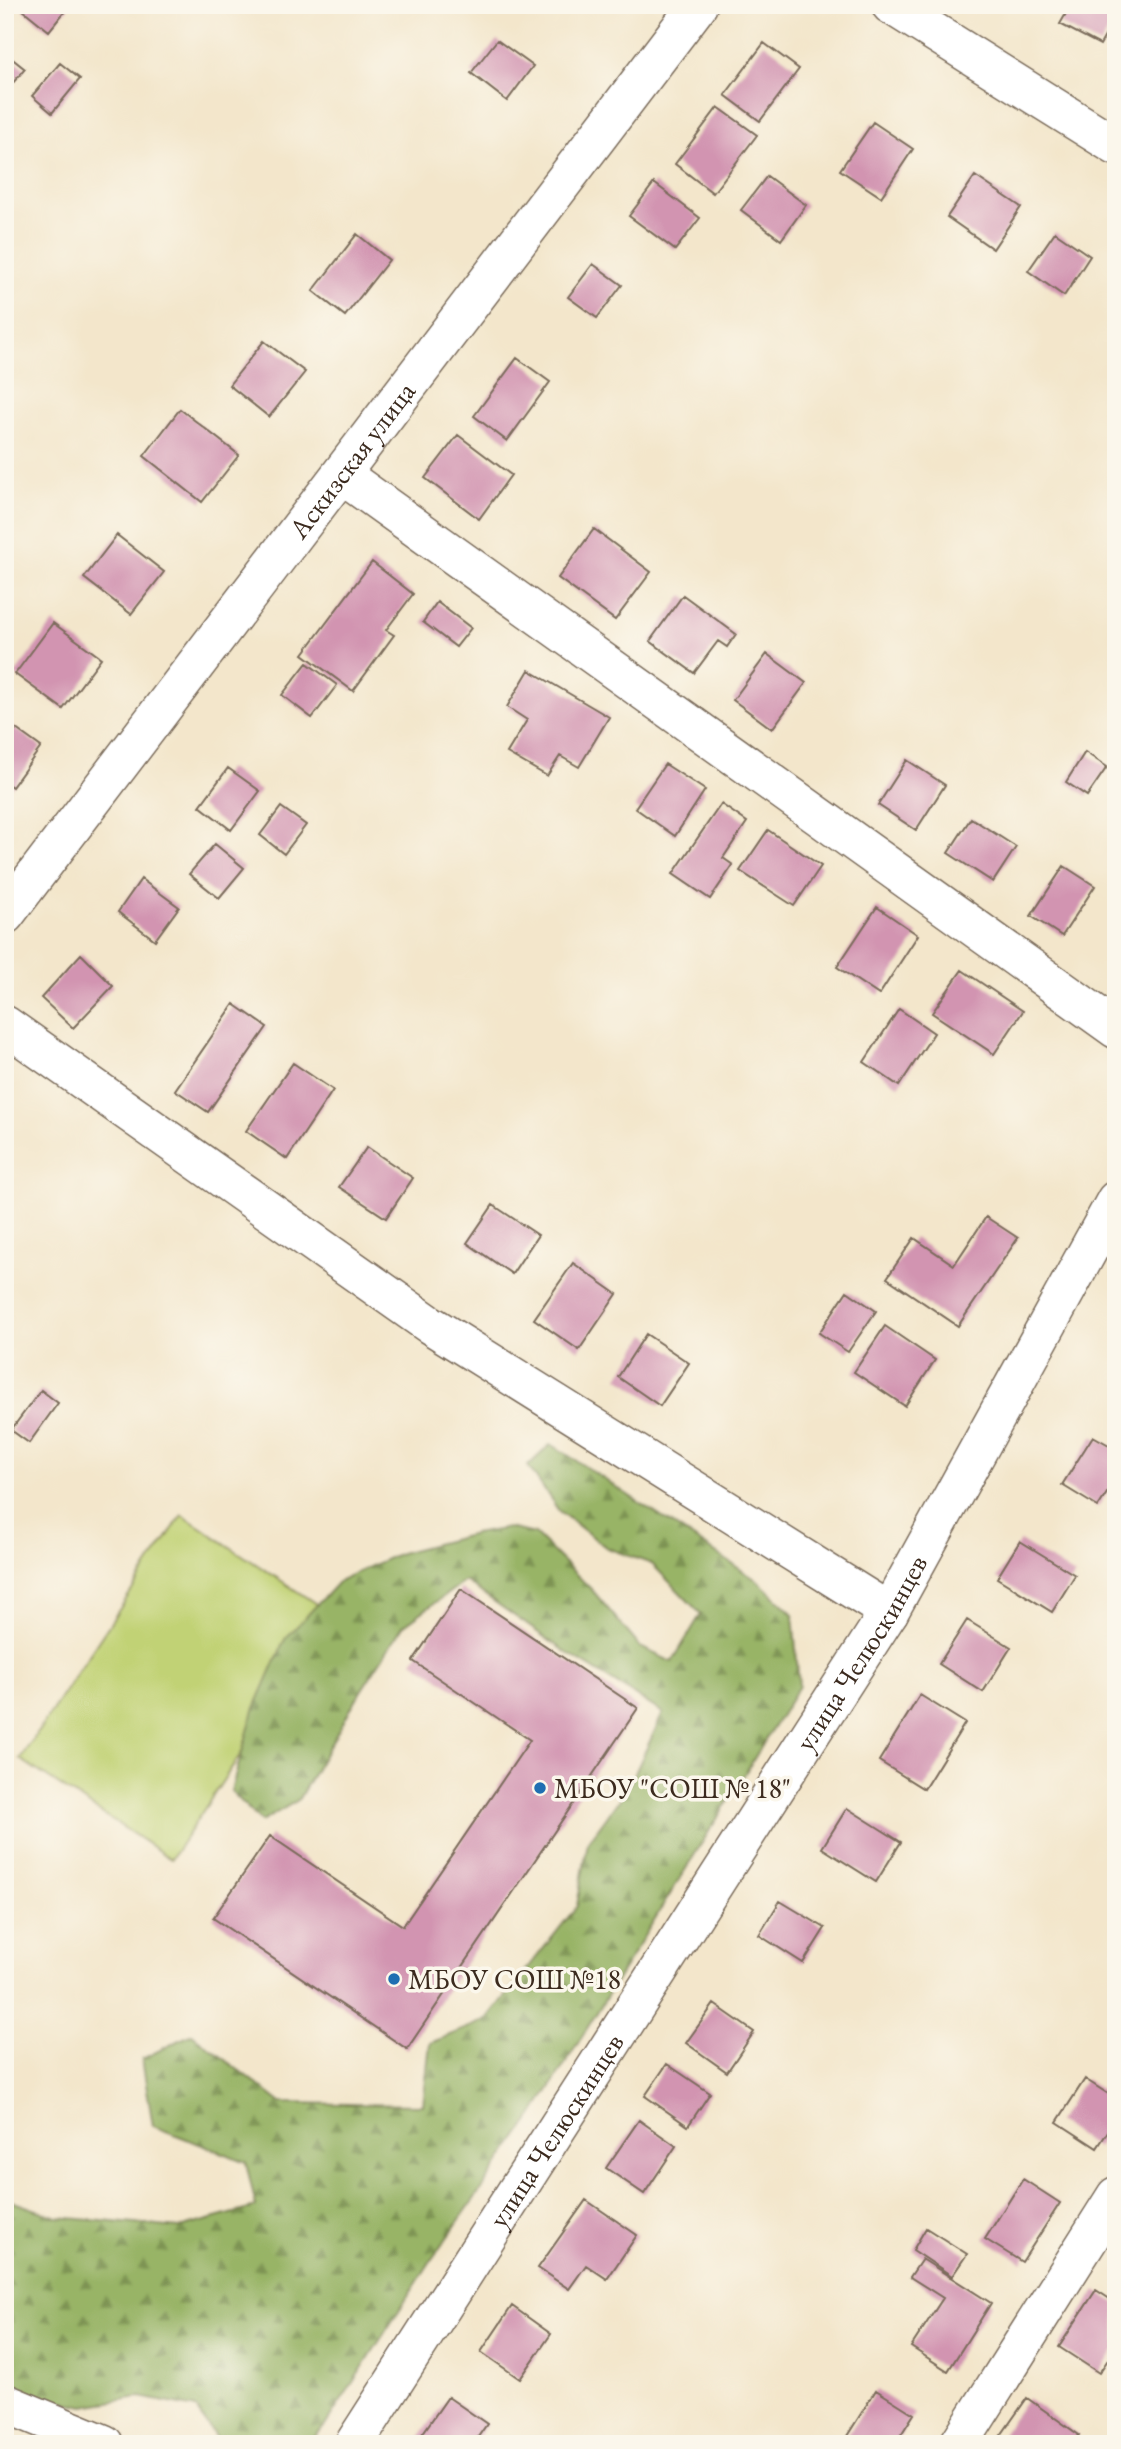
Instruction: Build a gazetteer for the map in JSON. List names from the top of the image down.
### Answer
{
  "streets": {
    "street": ["Аскизская улица", "улица Челюскинцев"]
  },
  "places": ["МБОУ \"СОШ № 18\"", "МБОУ СОШ №18"]
}
